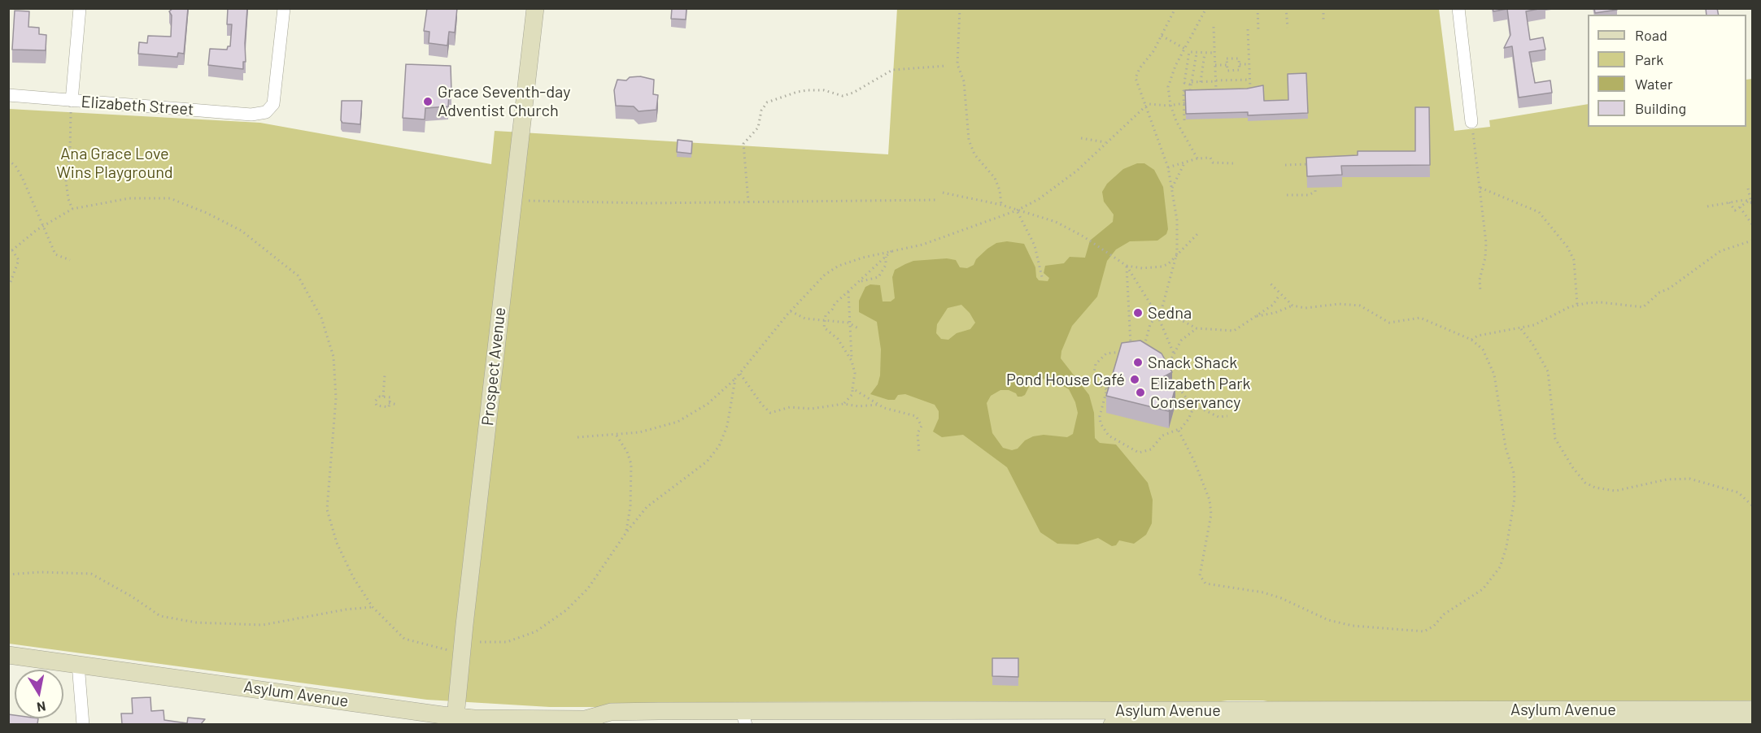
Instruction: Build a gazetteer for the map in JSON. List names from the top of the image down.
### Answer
{
  "streets": {
    "main road": ["Prospect Avenue", "Asylum Avenue"],
    "street": ["Elizabeth Street"]
  },
  "crossings": [
    ["Prospect Avenue", "Asylum Avenue"]
  ],
  "parks": ["Ana Grace Love Wins Playground"],
  "places": [
    "Grace Seventh-day Adventist Church",
    "Sedna",
    "Snack Shack",
    "Pond House Café",
    "Elizabeth Park Conservancy"
  ],
  "legend": [
    "Road",
    "Park",
    "Water",
    "Building"
  ],
  "north": "bottom"
}
